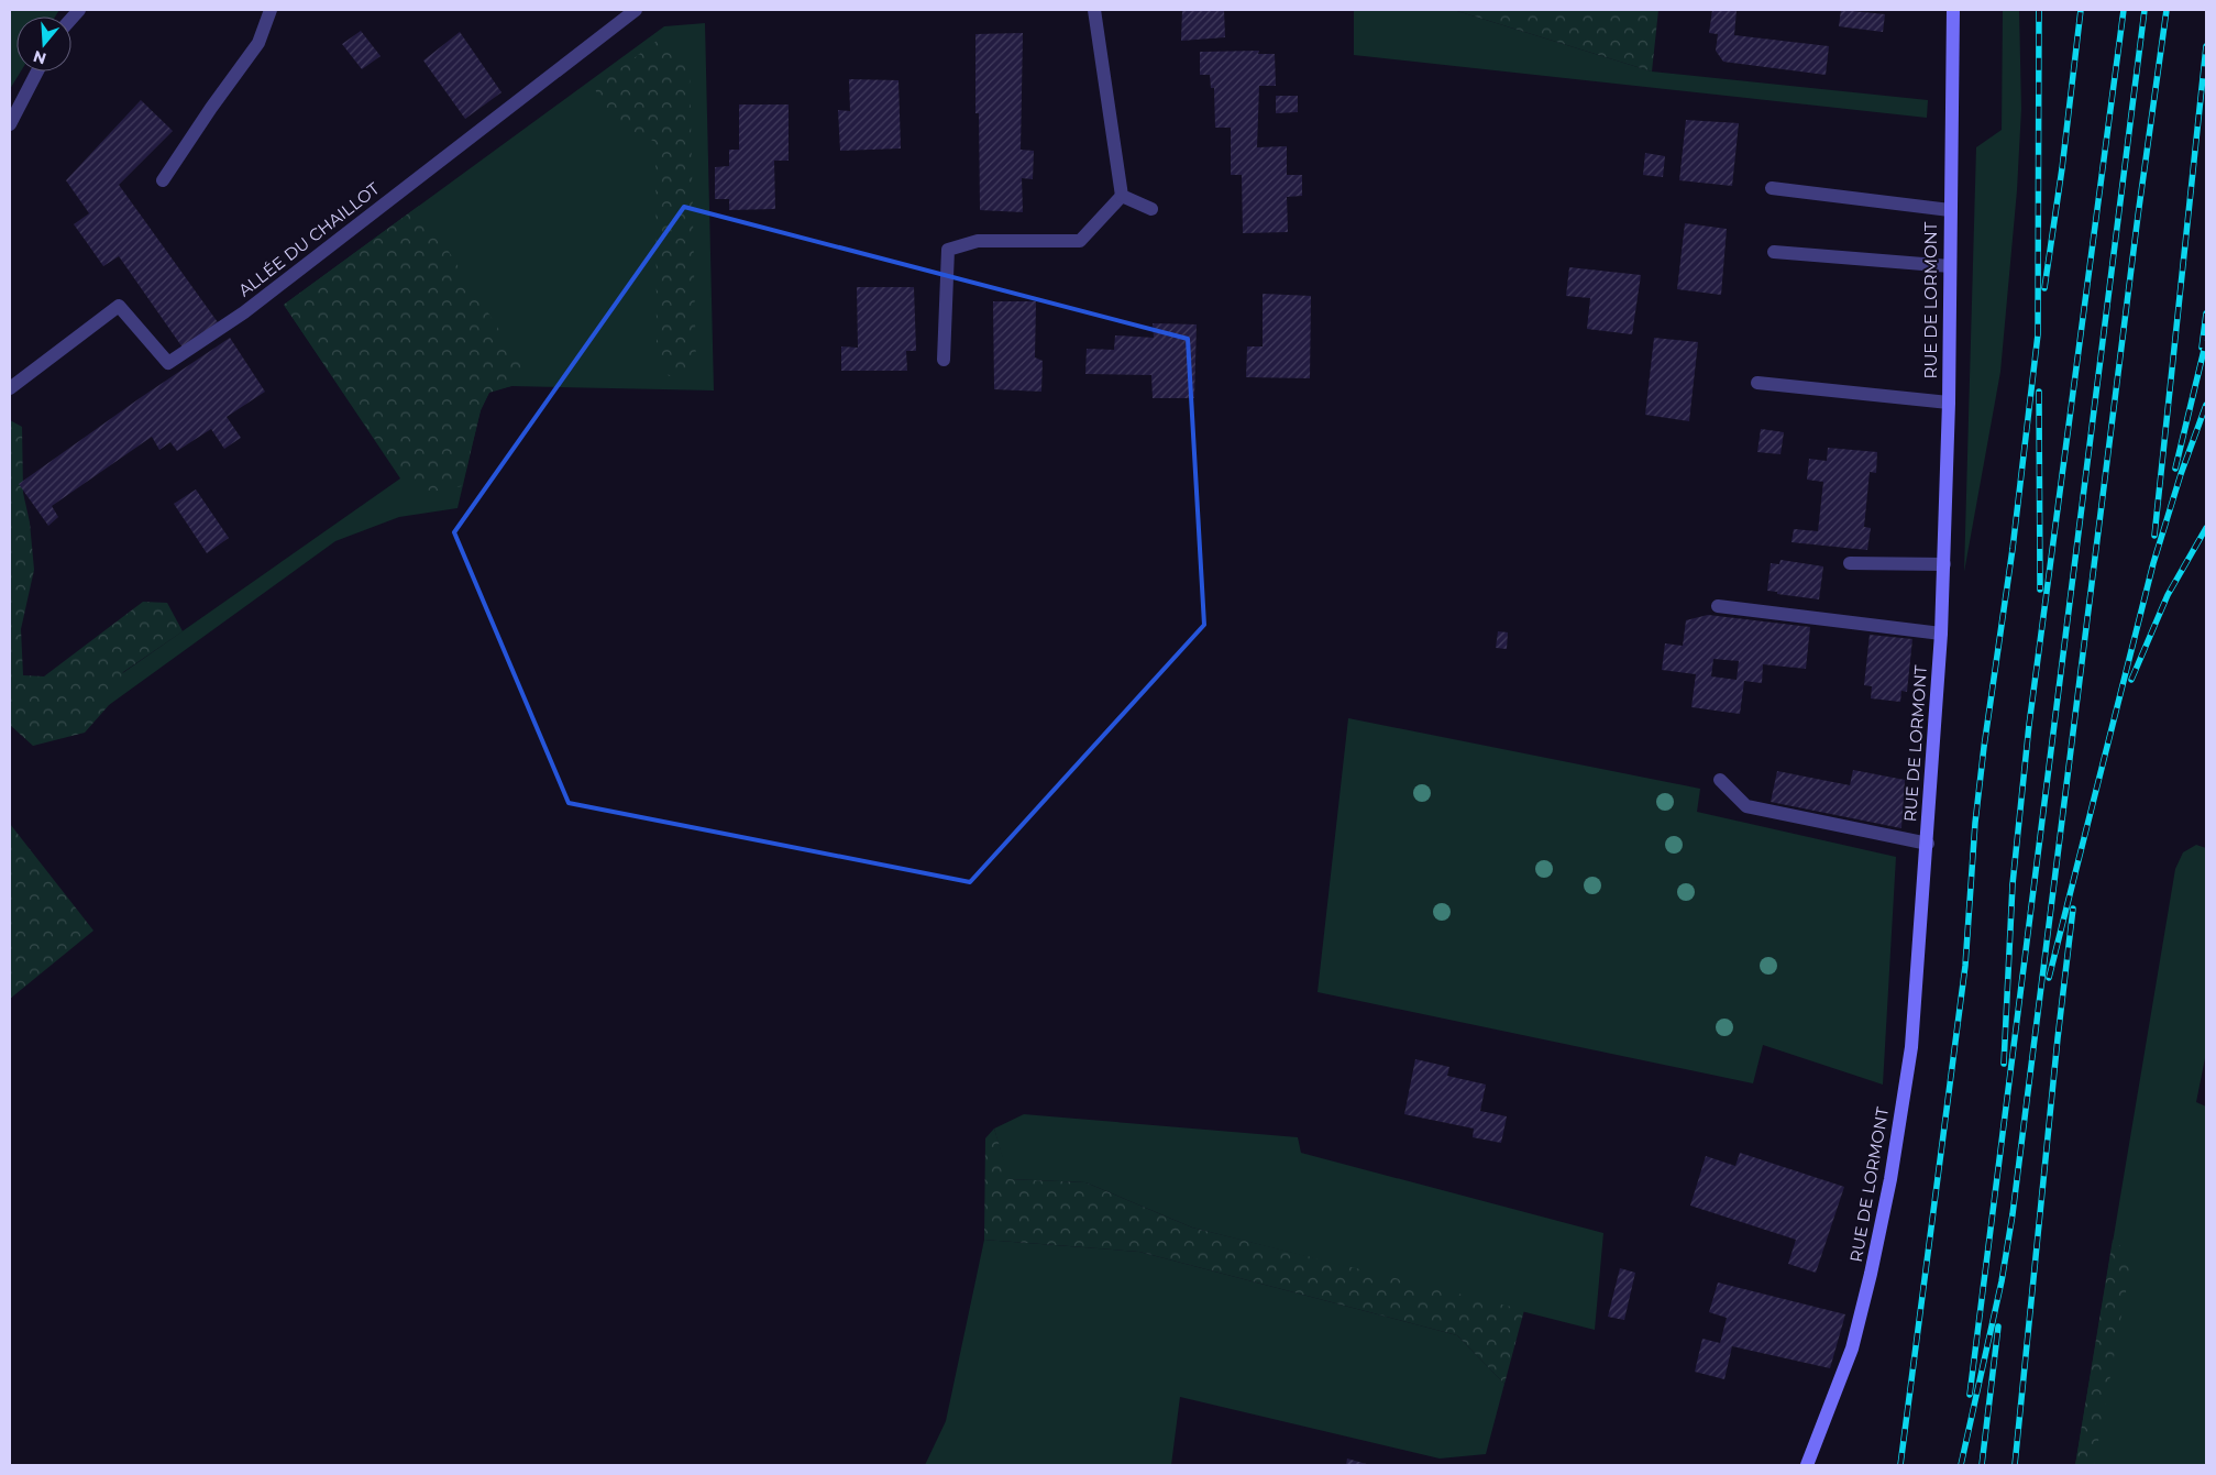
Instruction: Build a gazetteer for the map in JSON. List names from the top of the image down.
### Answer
{
  "streets": {
    "main road": ["RUE DE LORMONT"],
    "street": ["ALLÉE DU CHAILLOT"]
  },
  "north": "bottom"
}
